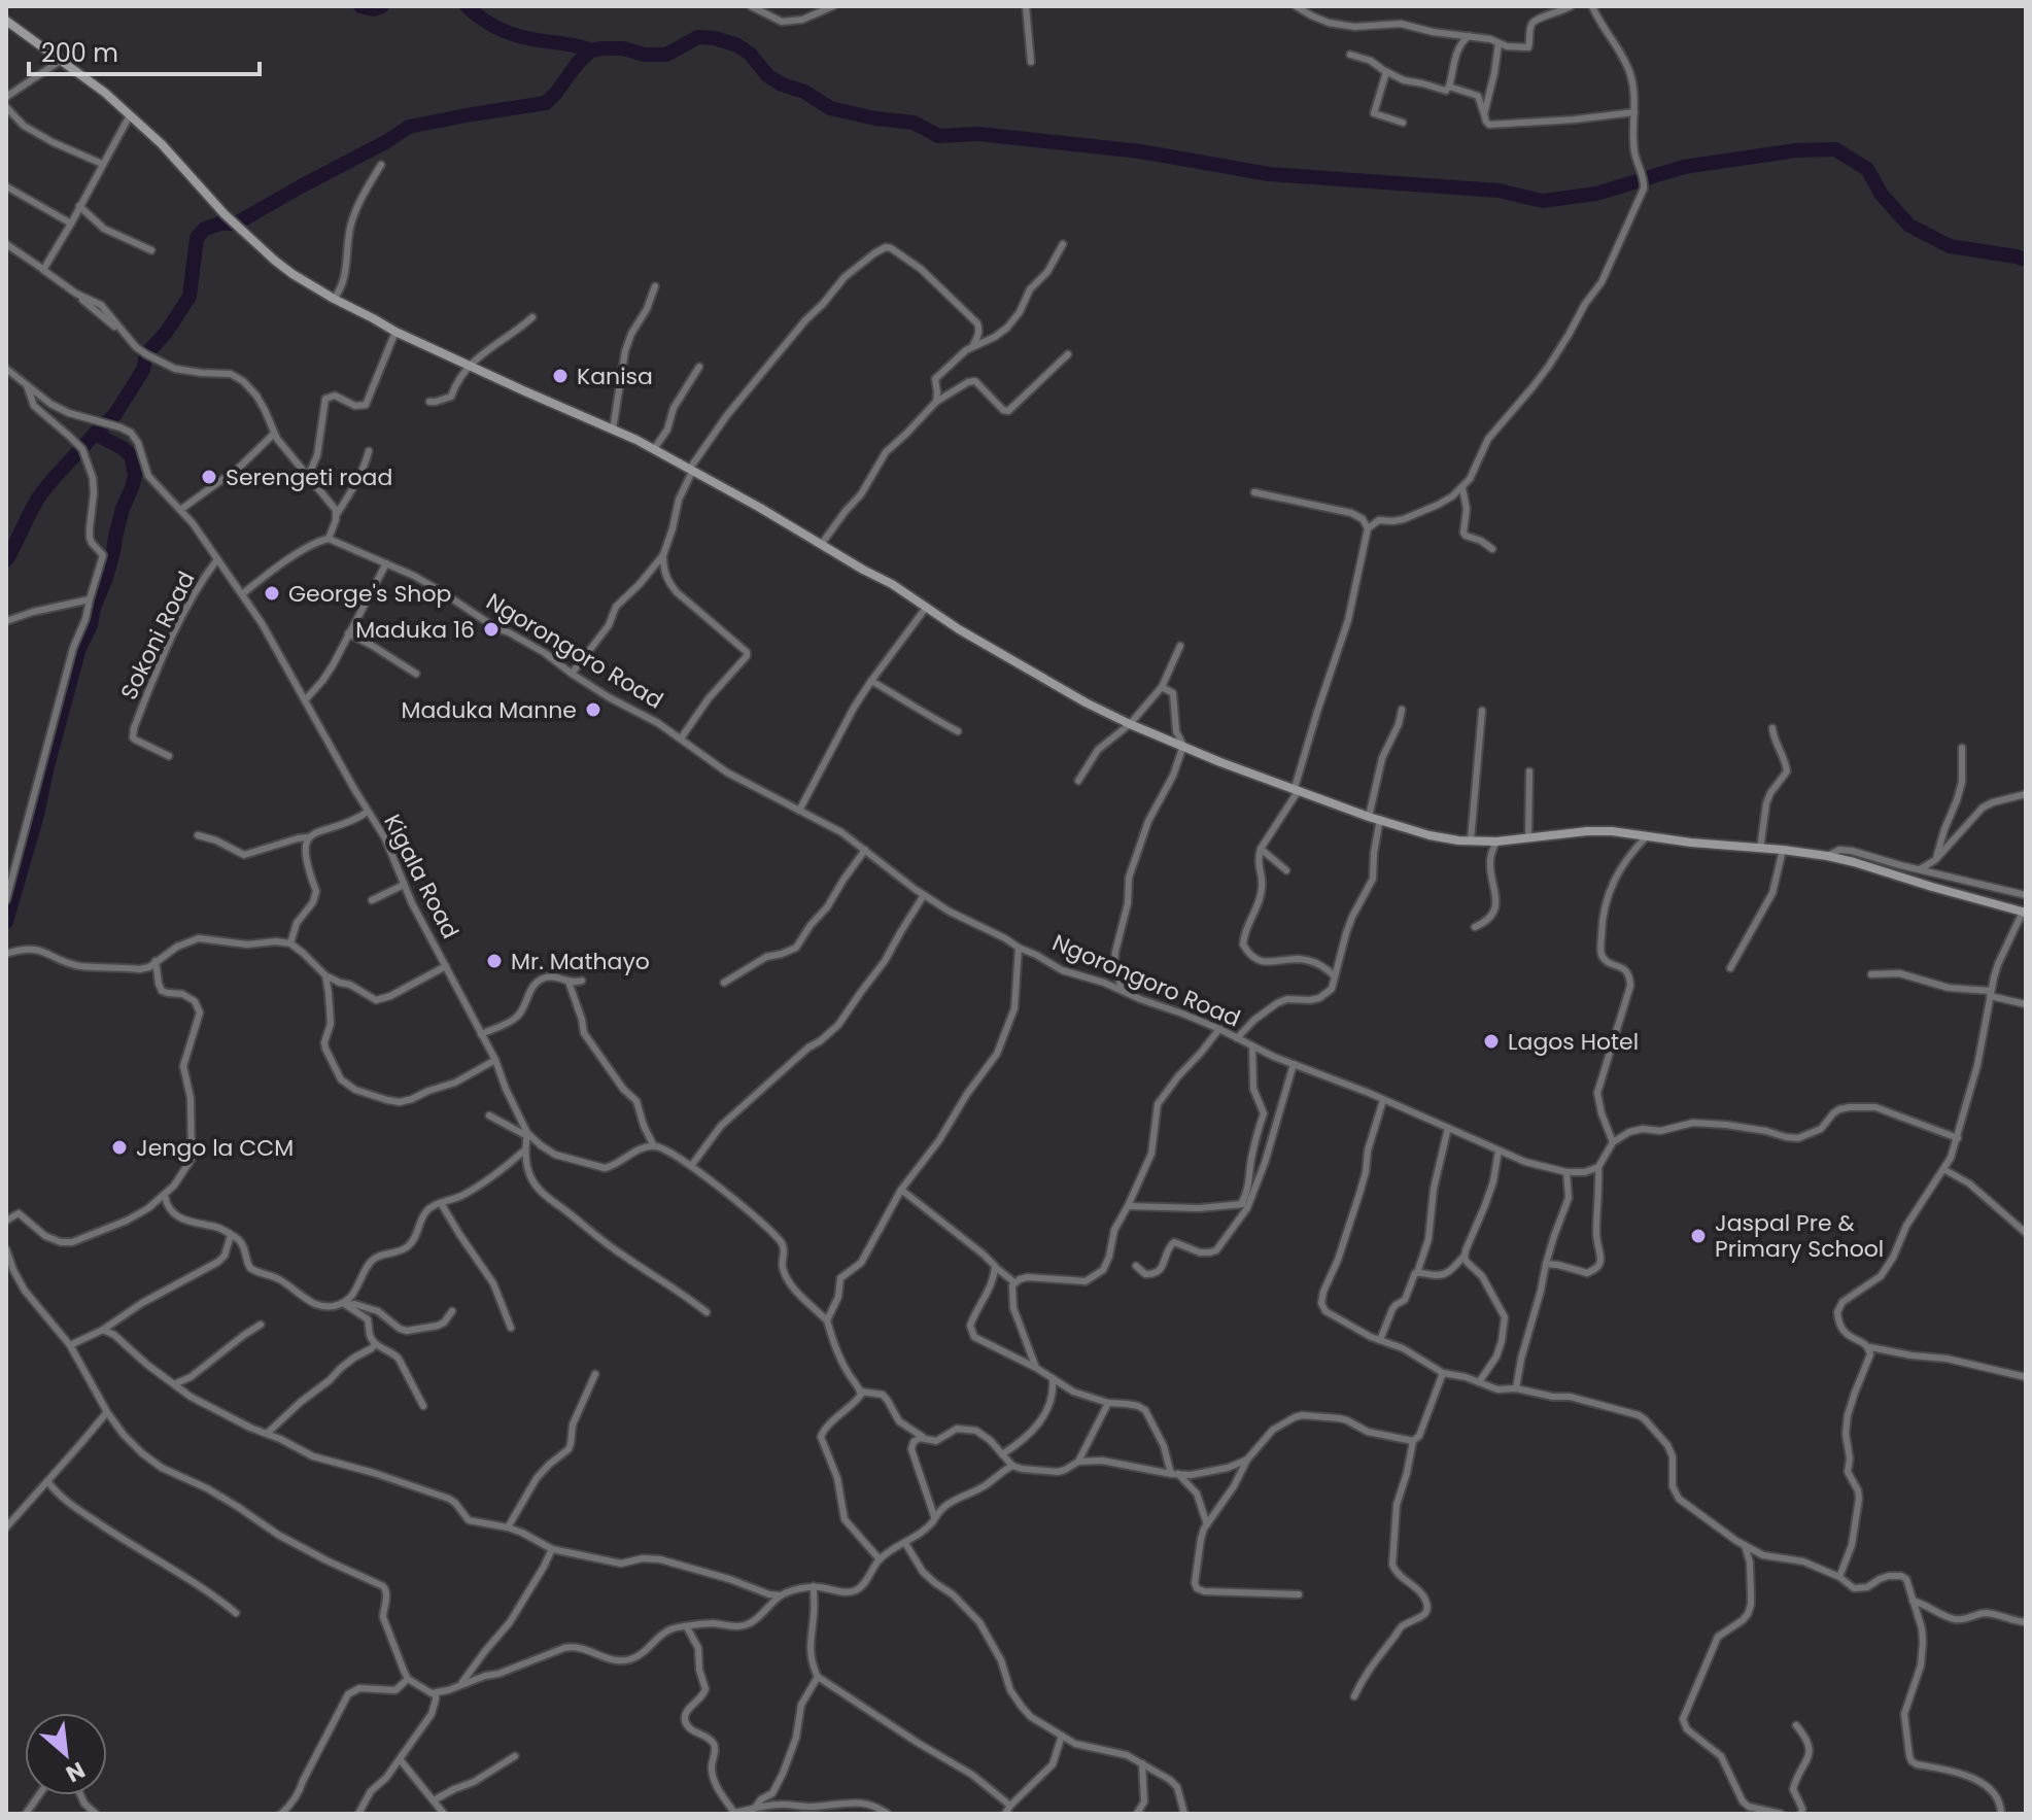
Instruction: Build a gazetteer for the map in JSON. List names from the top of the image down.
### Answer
{
  "streets": {
    "street": ["Sokoni Road", "Ngorongoro Road", "Kigala Road"]
  },
  "crossings": [
    ["Sokoni Road", "Kigala Road"]
  ],
  "places": [
    "Kanisa",
    "Serengeti road",
    "George's Shop",
    "Maduka 16",
    "Maduka Manne",
    "Mr. Mathayo",
    "Lagos Hotel",
    "Jengo la CCM",
    "Jaspal Pre & Primary School"
  ],
  "scale_bar": "200 m",
  "north": "bottom right"
}
